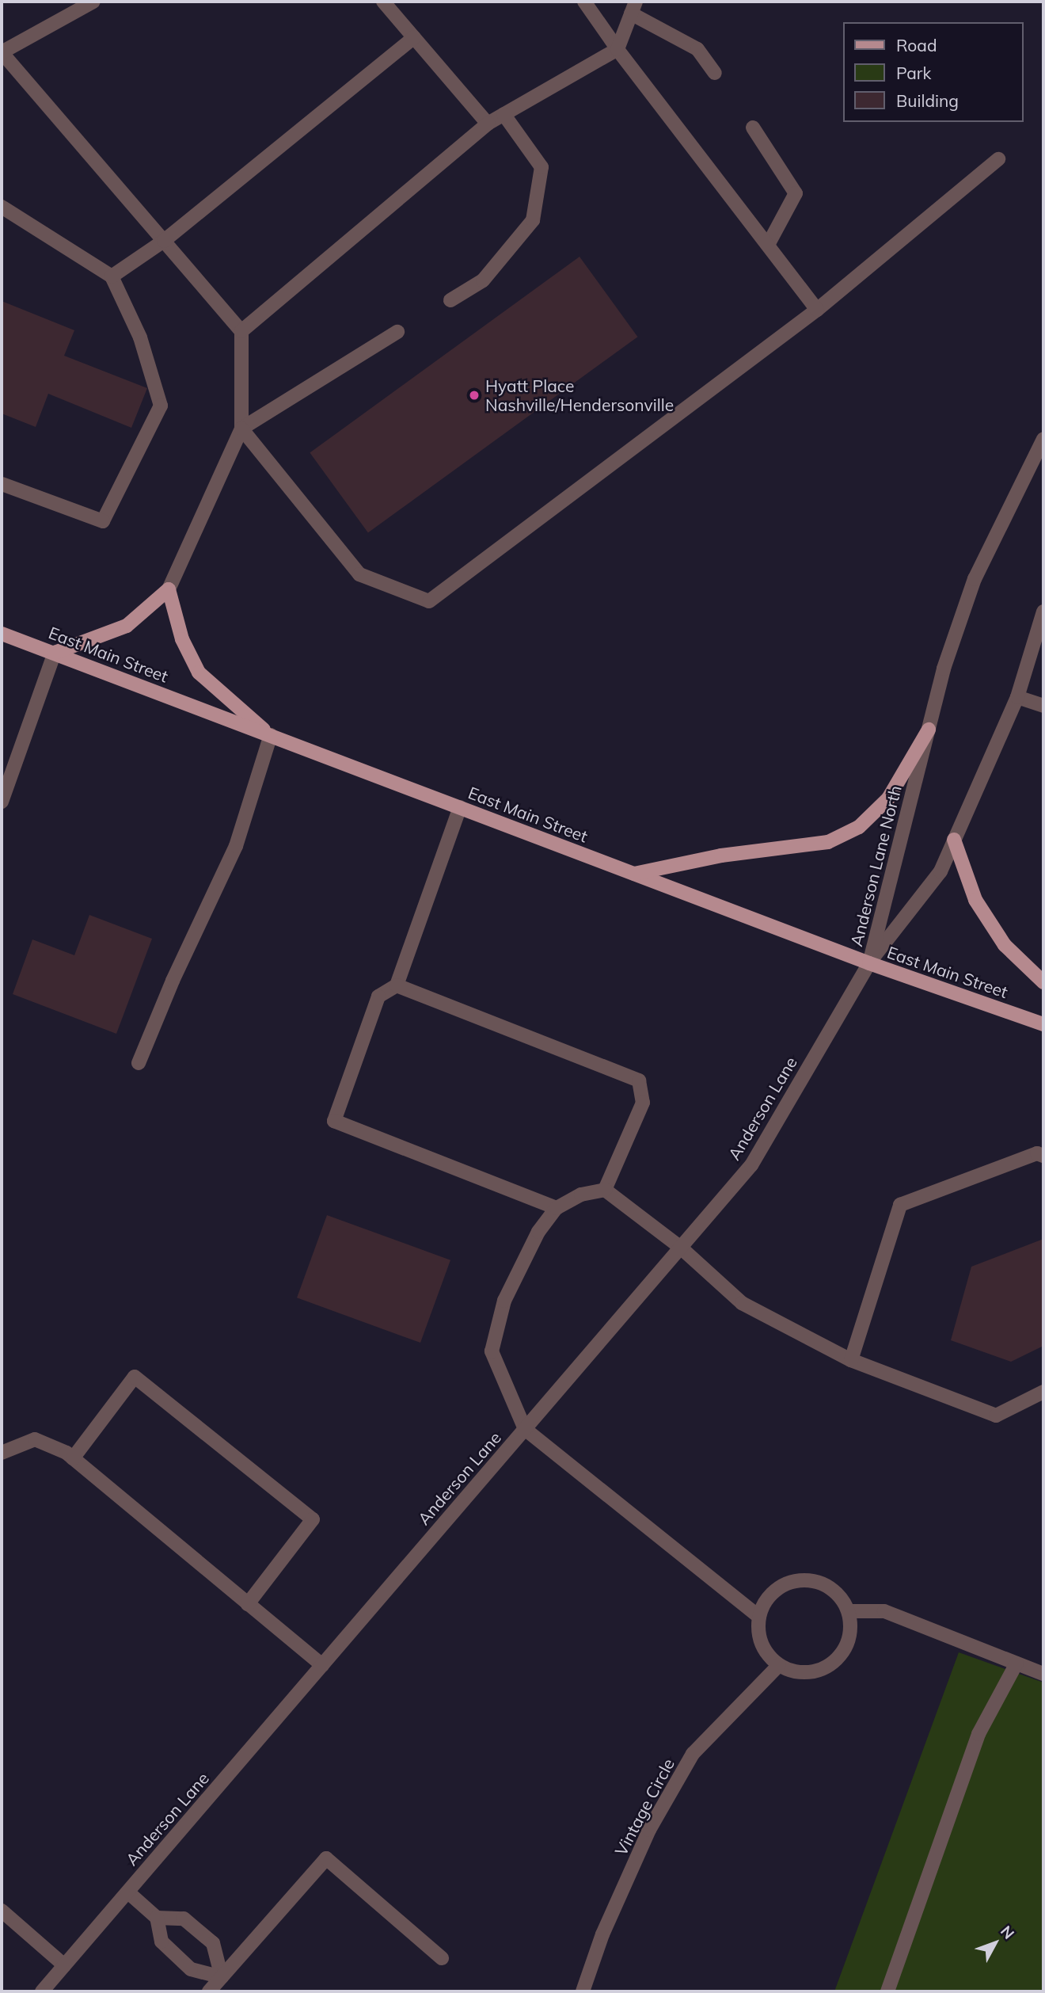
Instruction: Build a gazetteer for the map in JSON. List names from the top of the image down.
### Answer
{
  "streets": {
    "main road": ["East Main Street"],
    "street": ["Anderson Lane North", "Anderson Lane", "Vintage Circle"]
  },
  "crossings": [
    ["East Main Street", "Anderson Lane North"],
    ["East Main Street", "Anderson Lane"],
    ["Anderson Lane North", "Anderson Lane"]
  ],
  "places": ["Hyatt Place Nashville/Hendersonville"],
  "legend": ["Road", "Park", "Building"],
  "north": "top right"
}
